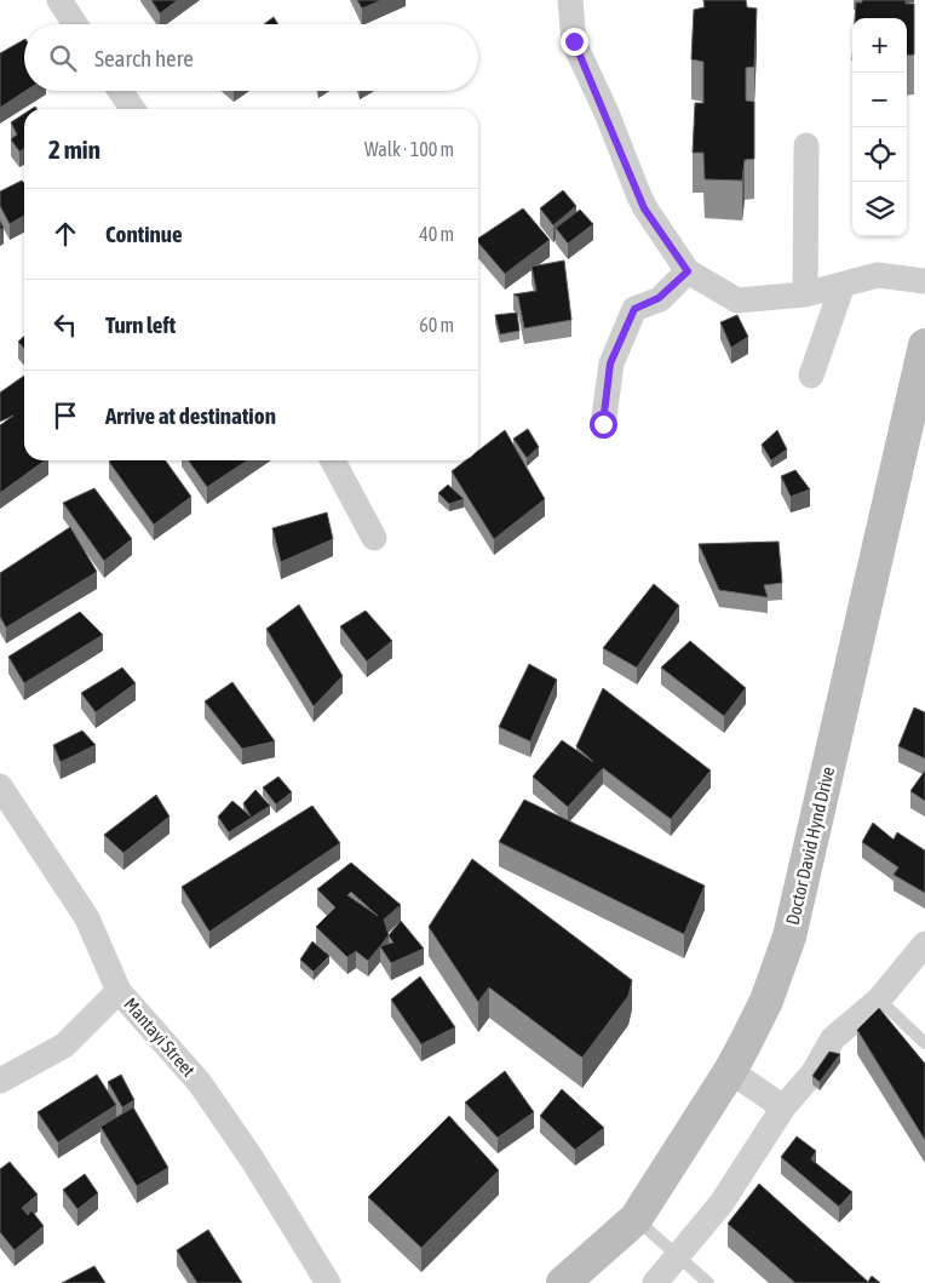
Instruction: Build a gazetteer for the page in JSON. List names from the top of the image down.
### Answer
{
  "streets": {
    "main road": ["Doctor David Hynd Drive"],
    "street": ["Mantayi Street"]
  },
  "page": {
    "map_buttons": ["+", "−"],
    "search": "Search here",
    "heading": ["2 min", "Walk · 100 m"],
    "list": [
      ["Continue", "40 m"],
      ["Turn left", "60 m"],
      "Arrive at destination"
    ]
  }
}
